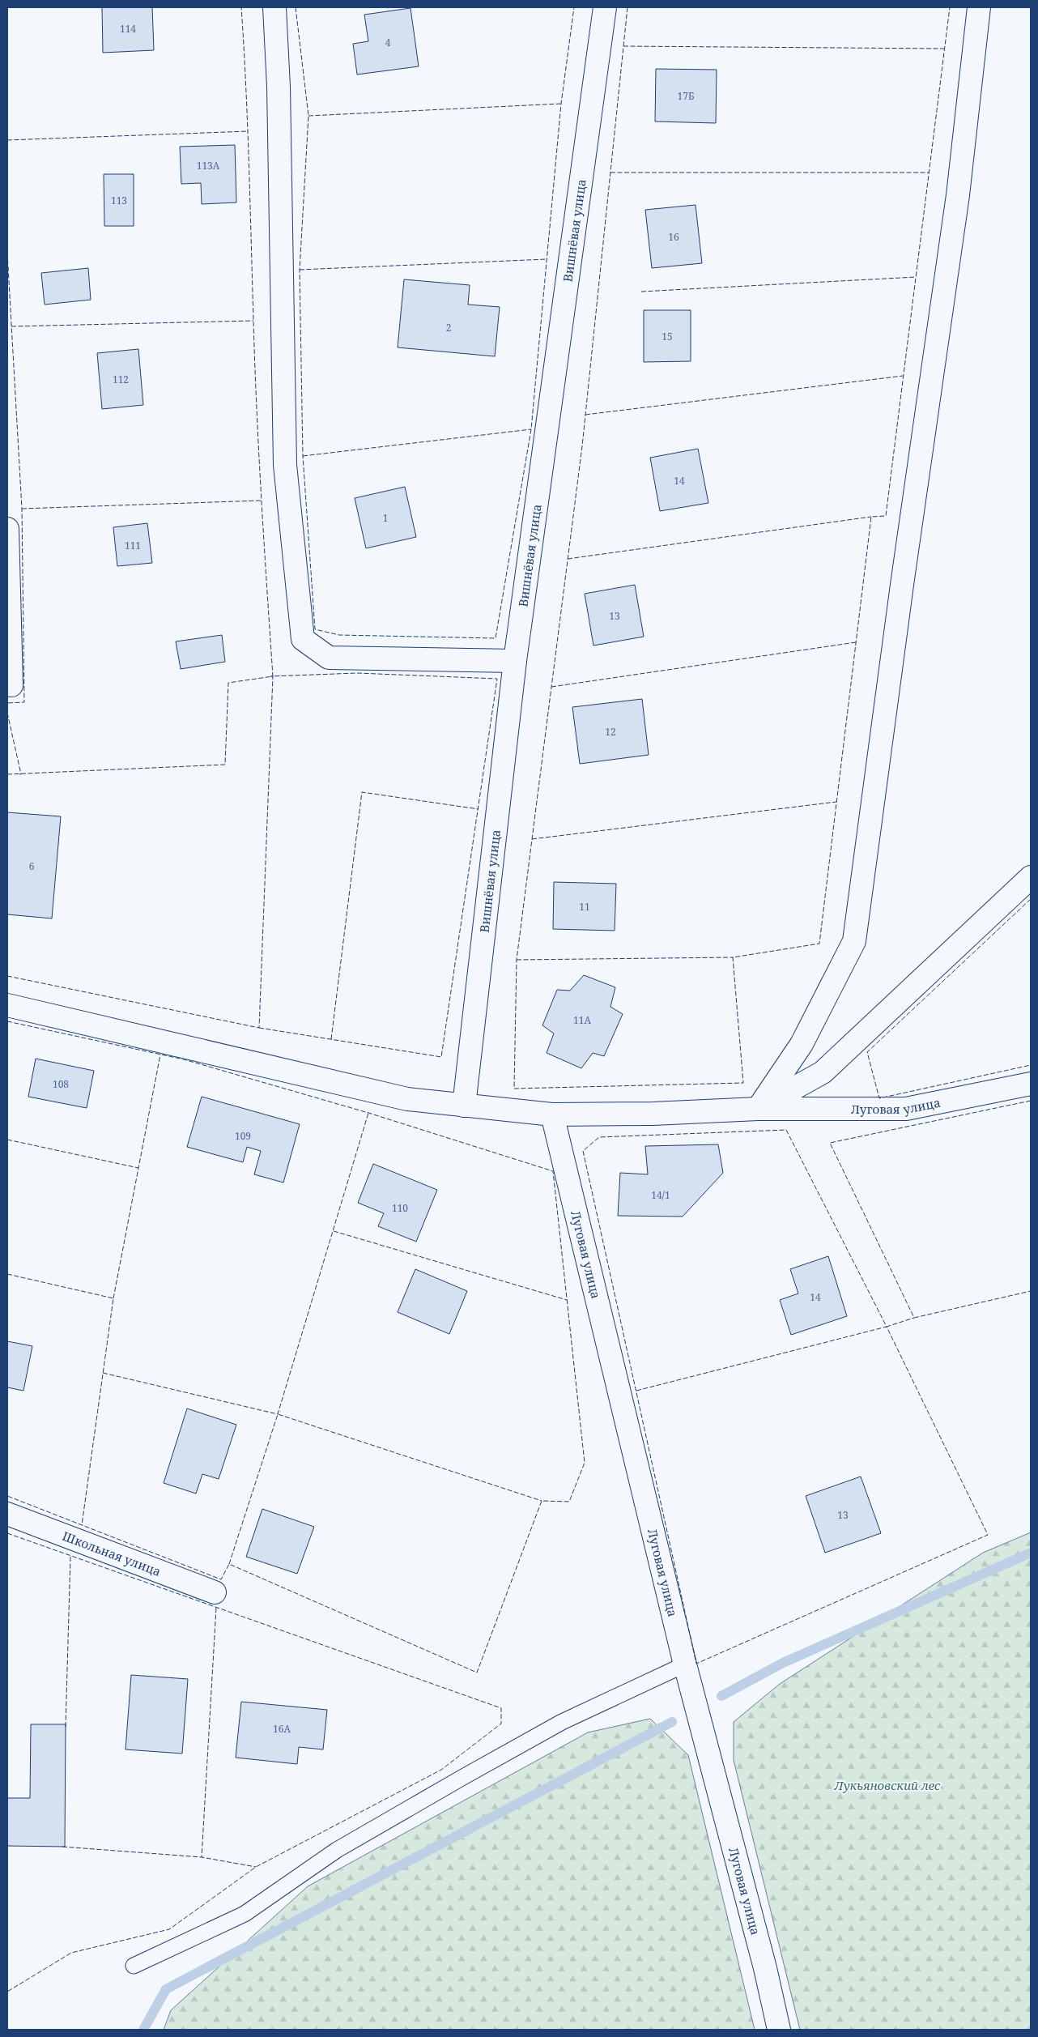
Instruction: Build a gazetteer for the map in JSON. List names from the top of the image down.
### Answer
{
  "streets": {
    "street": ["Вишнёвая улица", "Луговая улица", "Школьная улица"]
  },
  "crossings": [
    ["Вишнёвая улица", "Луговая улица"]
  ],
  "parks": ["Лукьяновский лес"],
  "house_numbers": [
    "114",
    "4",
    "17Б",
    "113А",
    "113",
    "16",
    "2",
    "15",
    "112",
    "14",
    "1",
    "111",
    "13",
    "12",
    "6",
    "11",
    "11А",
    "108",
    "109",
    "14/1",
    "110",
    "14",
    "13",
    "16А"
  ]
}
